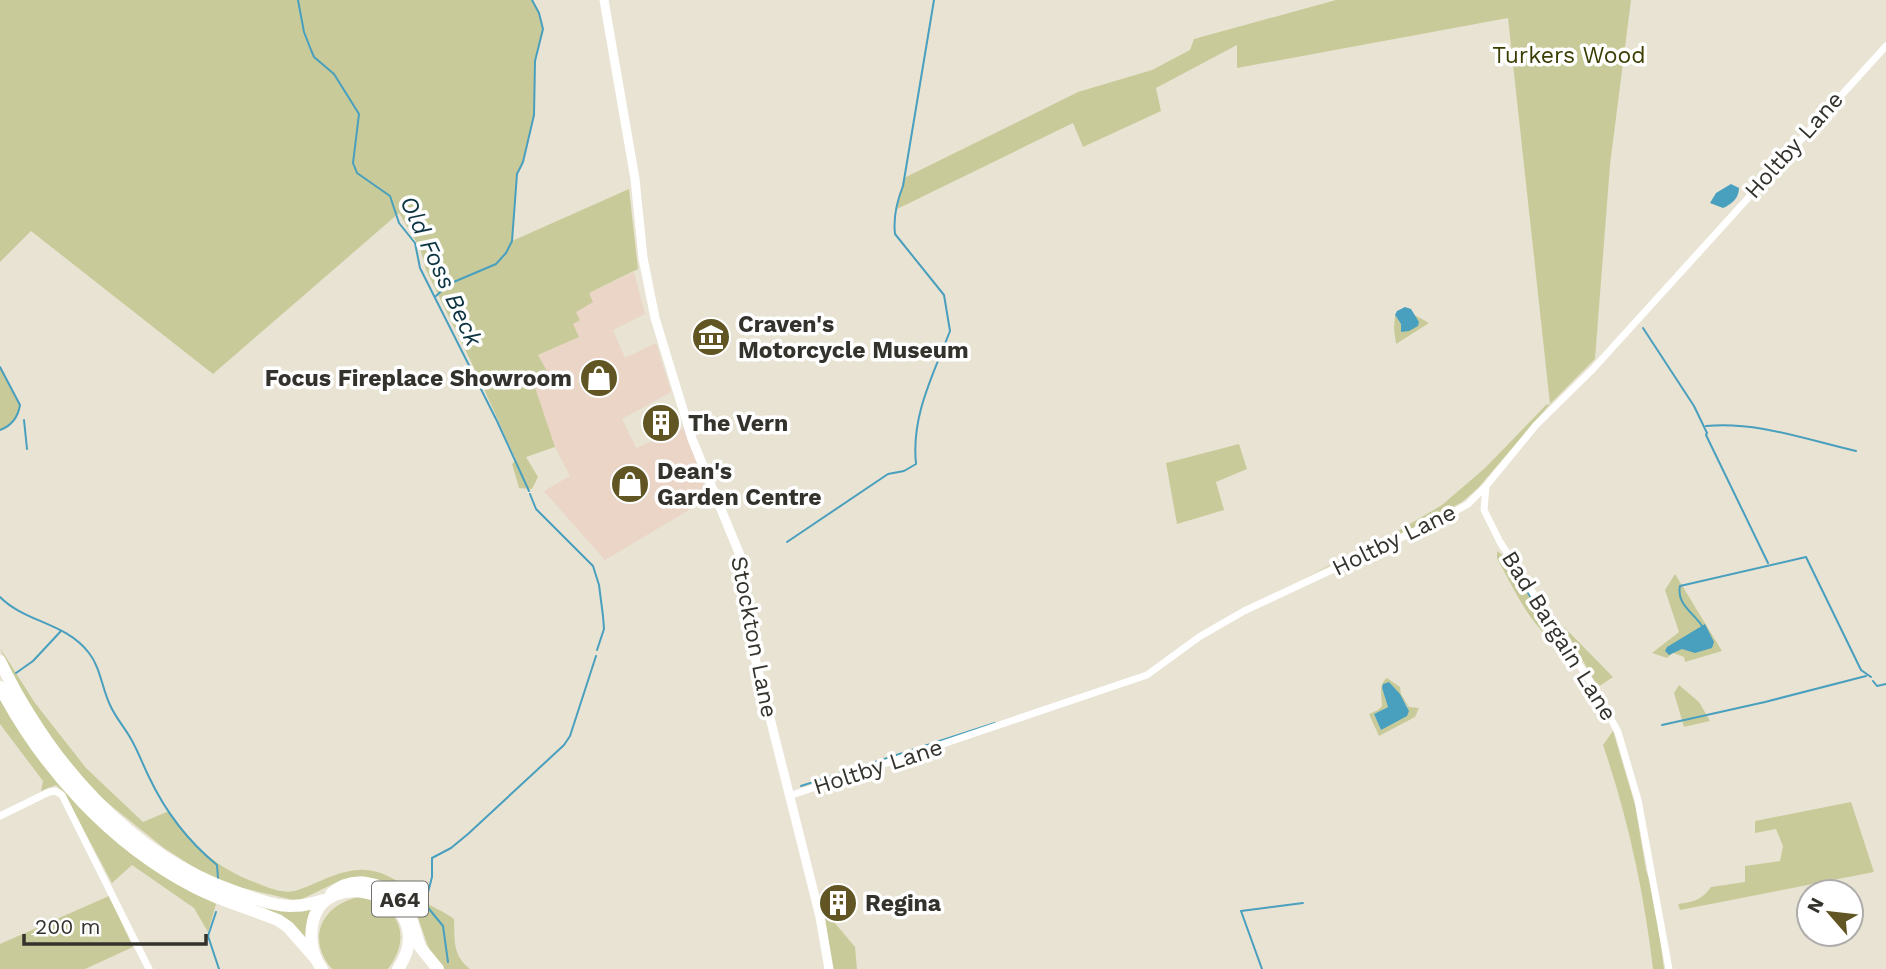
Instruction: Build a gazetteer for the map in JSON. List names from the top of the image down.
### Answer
{
  "streets": {
    "highway": ["A64"],
    "street": ["Holtby Lane", "Bad Bargain Lane", "Stockton Lane"]
  },
  "crossings": [
    ["Holtby Lane", "Stockton Lane"]
  ],
  "water": ["Old Foss Beck"],
  "parks": ["Turkers Wood"],
  "places": {
    "museum": ["Craven's Motorcycle Museum"],
    "shop": ["Focus Fireplace Showroom", "Dean's Garden Centre"],
    "building": ["The Vern", "Regina"]
  },
  "scale_bar": "200 m",
  "north": "top left"
}
